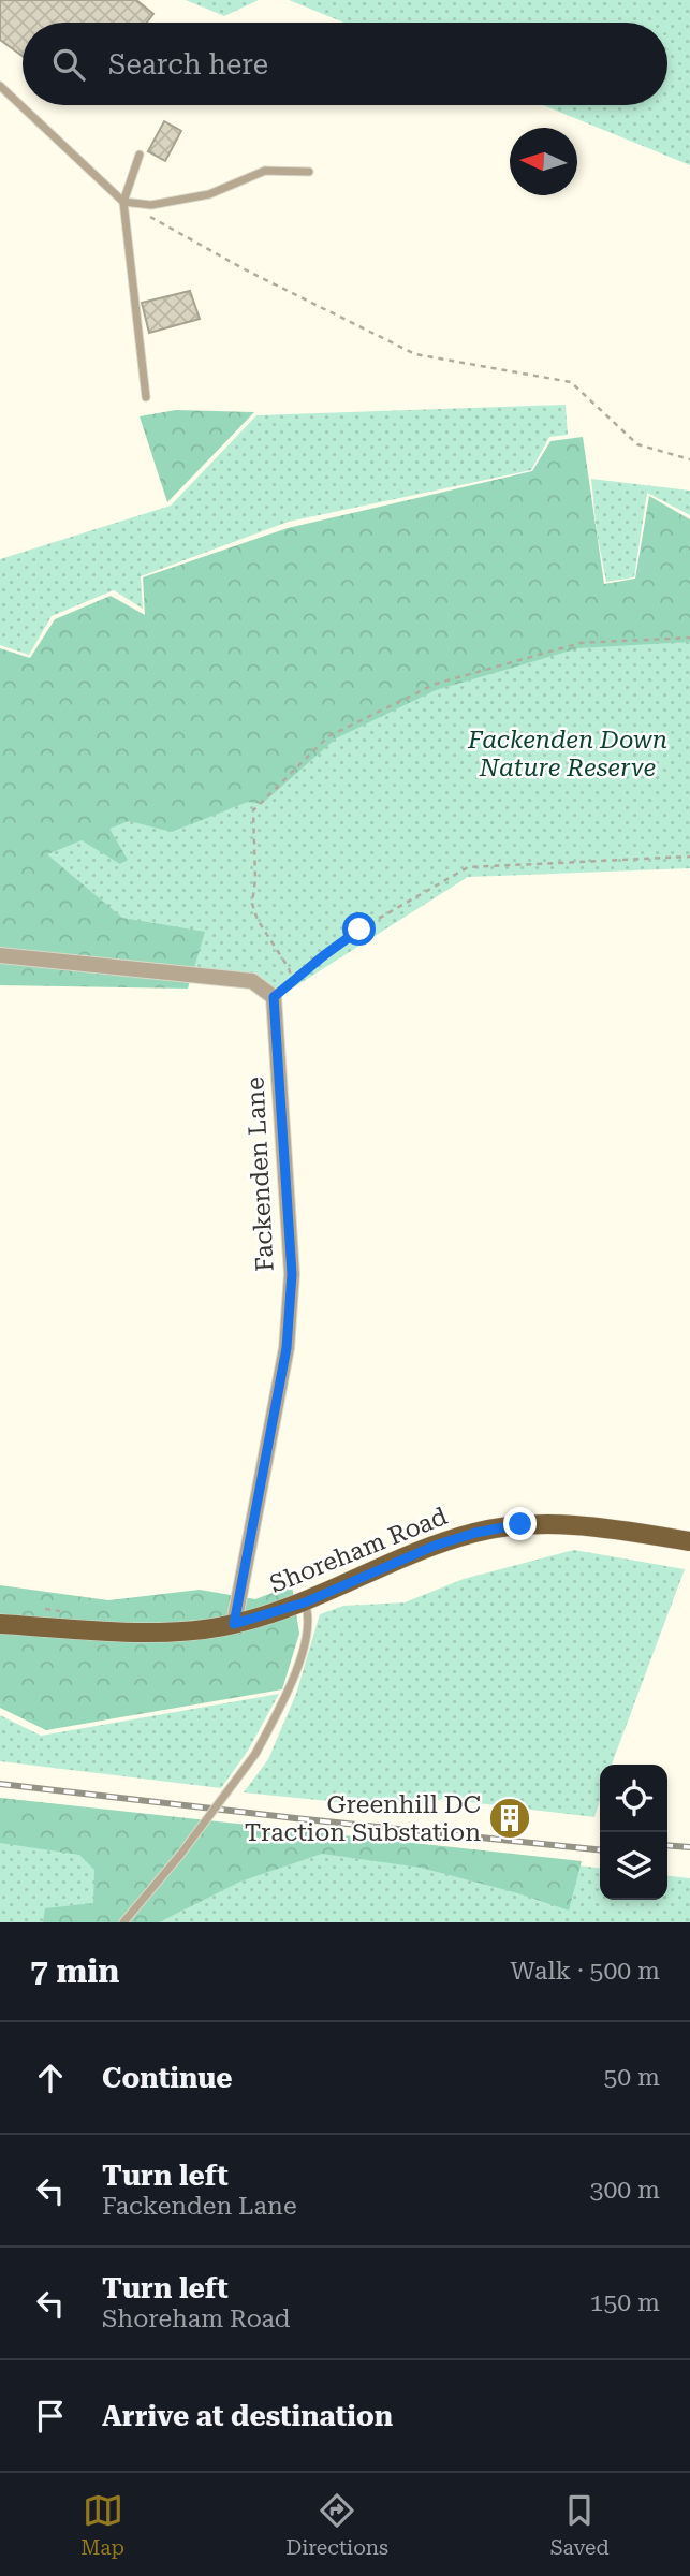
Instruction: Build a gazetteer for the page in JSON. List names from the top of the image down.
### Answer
{
  "streets": {
    "main road": ["Shoreham Road"],
    "street": ["Fackenden Lane"]
  },
  "crossings": [
    ["Fackenden Lane", "Shoreham Road"]
  ],
  "parks": ["Fackenden Down Nature Reserve"],
  "places": {
    "building": ["Greenhill DC Traction Substation"]
  },
  "north": "left",
  "page": {
    "search": "Search here",
    "heading": ["7 min", "Walk · 500 m"],
    "list": [
      ["Continue", "50 m"],
      ["Turn left", "Fackenden Lane", "300 m"],
      ["Turn left", "Shoreham Road", "150 m"],
      "Arrive at destination"
    ],
    "nav": ["Map", "Directions", "Saved"]
  }
}
